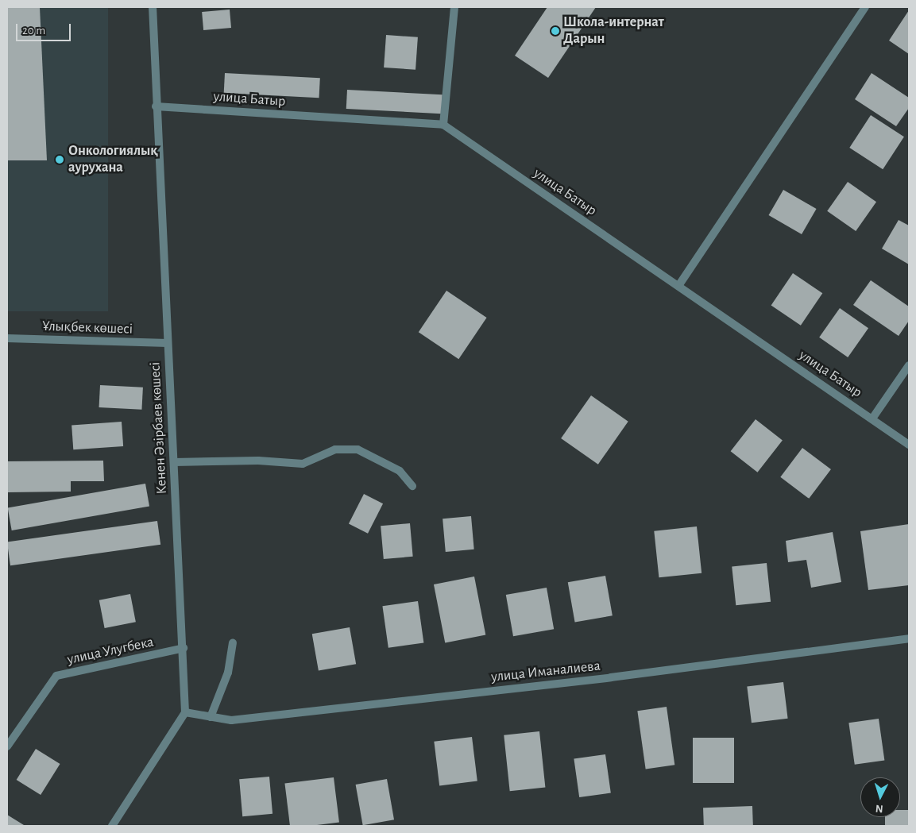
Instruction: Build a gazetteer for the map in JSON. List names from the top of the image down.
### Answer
{
  "streets": {
    "street": [
      "улица Батыр",
      "Ұлықбек көшесі",
      "Кенен Әзірбаев көшесі",
      "улица Улугбека",
      "улица Иманалиева"
    ]
  },
  "crossings": [
    ["улица Батыр", "Кенен Әзірбаев көшесі"],
    ["Ұлықбек көшесі", "Кенен Әзірбаев көшесі"],
    ["Кенен Әзірбаев көшесі", "улица Улугбека"],
    ["Кенен Әзірбаев көшесі", "улица Иманалиева"]
  ],
  "places": ["Школа-интернат Дарын", "Онкологиялық аурухана"],
  "scale_bar": "20 m",
  "north": "bottom"
}
